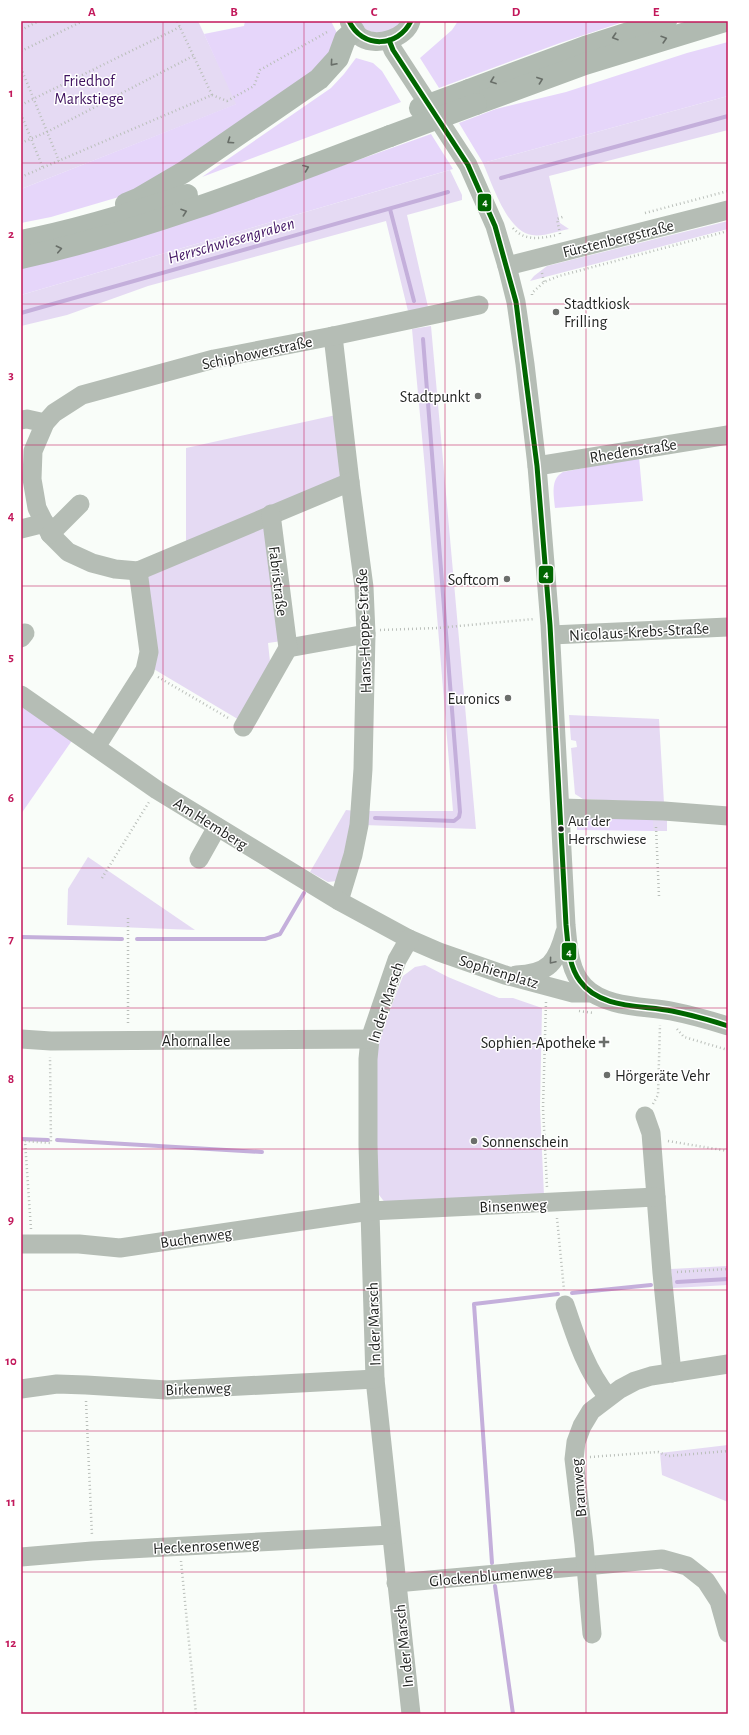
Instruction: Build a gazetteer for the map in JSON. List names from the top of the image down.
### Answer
{
  "streets": {
    "street": [
      "Fürstenbergstraße",
      "Schiphowerstraße",
      "Rhedenstraße",
      "Fabristraße",
      "Hans-Hoppe-Straße",
      "Nicolaus-Krebs-Straße",
      "Am Hemberg",
      "Sophienplatz",
      "In der Marsch",
      "Ahornallee",
      "Binsenweg",
      "Buchenweg",
      "Birkenweg",
      "Bramweg",
      "Heckenrosenweg",
      "Glockenblumenweg"
    ]
  },
  "crossings": [
    ["Schiphowerstraße", "Fabristraße"],
    ["Schiphowerstraße", "Hans-Hoppe-Straße"],
    ["Hans-Hoppe-Straße", "Am Hemberg"],
    ["Am Hemberg", "Sophienplatz"],
    ["Am Hemberg", "In der Marsch"],
    ["Sophienplatz", "In der Marsch"],
    ["In der Marsch", "Ahornallee"],
    ["In der Marsch", "Binsenweg"],
    ["In der Marsch", "Buchenweg"],
    ["In der Marsch", "Birkenweg"],
    ["In der Marsch", "Heckenrosenweg"],
    ["In der Marsch", "Glockenblumenweg"],
    ["Binsenweg", "Buchenweg"],
    ["Bramweg", "Glockenblumenweg"]
  ],
  "water": ["Herrschwiesengraben"],
  "parks": ["Friedhof Markstiege"],
  "places": {
    "other": [
      "Stadtkiosk Frilling",
      "Stadtpunkt",
      "Softcom",
      "Euronics",
      "Auf der Herrschwiese",
      "Hörgeräte Vehr",
      "Sonnenschein"
    ],
    "health": ["Sophien-Apotheke"]
  },
  "lines": ["transit line 4"],
  "grid": {
    "columns": [
      "A",
      "B",
      "C",
      "D",
      "E"
    ],
    "rows": [
      "1",
      "2",
      "3",
      "4",
      "5",
      "6",
      "7",
      "8",
      "9",
      "10",
      "11",
      "12"
    ]
  }
}
